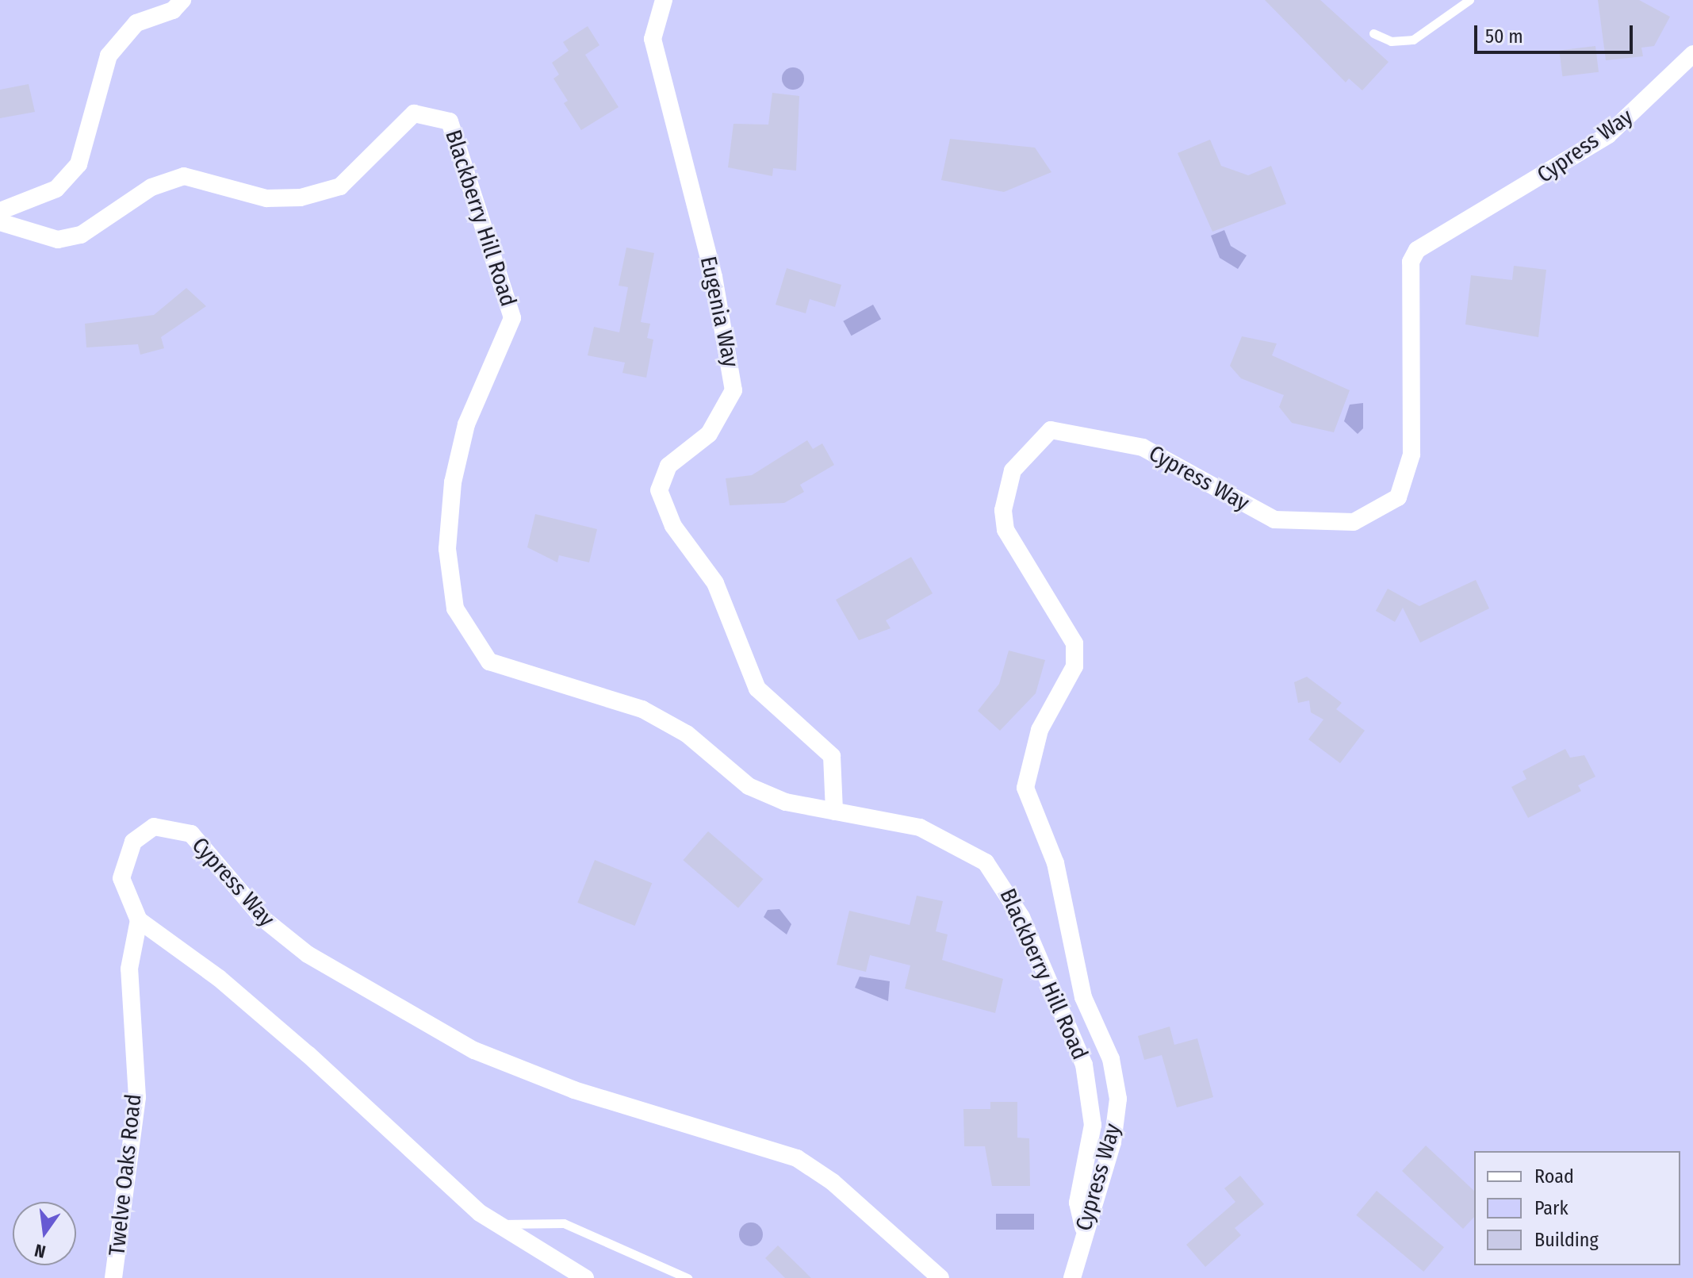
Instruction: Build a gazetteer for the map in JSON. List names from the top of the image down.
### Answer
{
  "streets": {
    "street": [
      "Cypress Way",
      "Blackberry Hill Road",
      "Eugenia Way",
      "Twelve Oaks Road"
    ]
  },
  "crossings": [
    ["Cypress Way", "Blackberry Hill Road"],
    ["Cypress Way", "Twelve Oaks Road"],
    ["Blackberry Hill Road", "Eugenia Way"]
  ],
  "legend": ["Road", "Park", "Building"],
  "scale_bar": "50 m",
  "north": "bottom"
}
